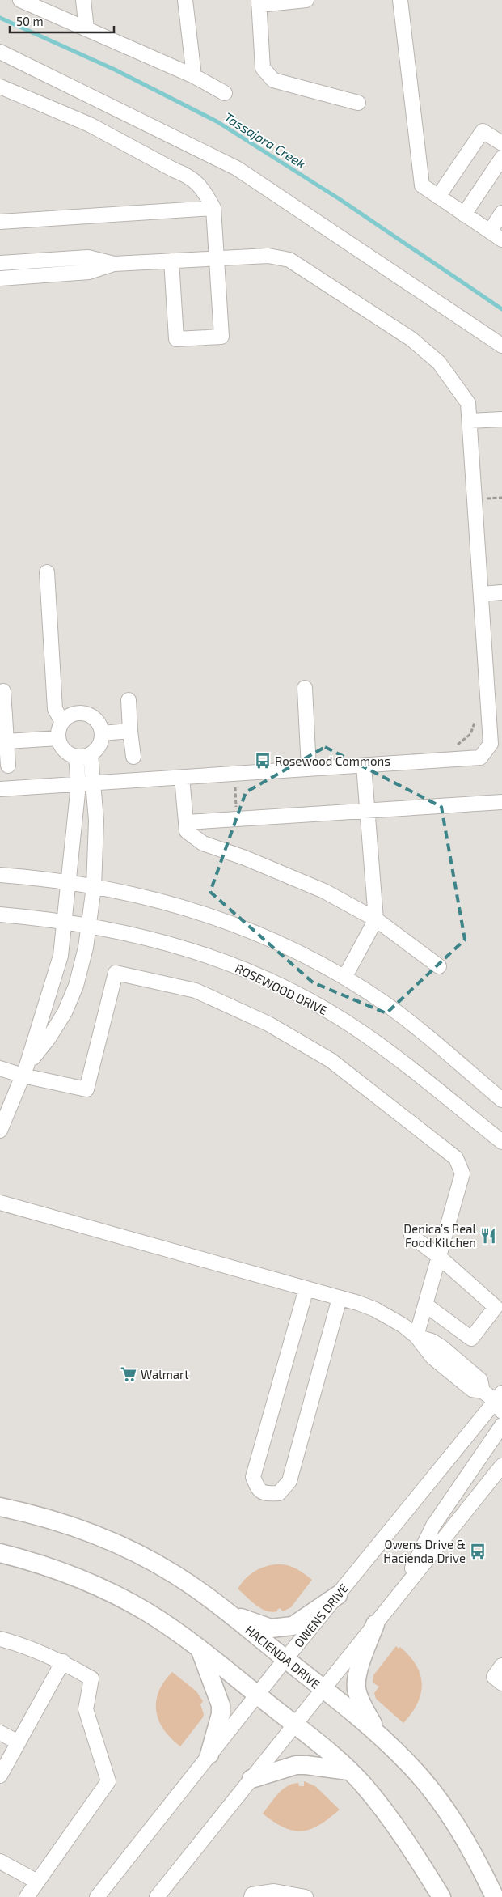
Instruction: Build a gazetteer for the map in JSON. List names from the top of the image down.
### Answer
{
  "streets": {
    "main road": ["HACIENDA DRIVE"],
    "street": ["ROSEWOOD DRIVE", "OWENS DRIVE"]
  },
  "crossings": [
    ["OWENS DRIVE", "HACIENDA DRIVE"]
  ],
  "water": ["Tassajara Creek"],
  "places": {
    "bus stop": ["Rosewood Commons", "Owens Drive & Hacienda Drive"],
    "restaurant": ["Denica’s Real Food Kitchen"],
    "supermarket": ["Walmart"]
  },
  "scale_bar": "50 m"
}
